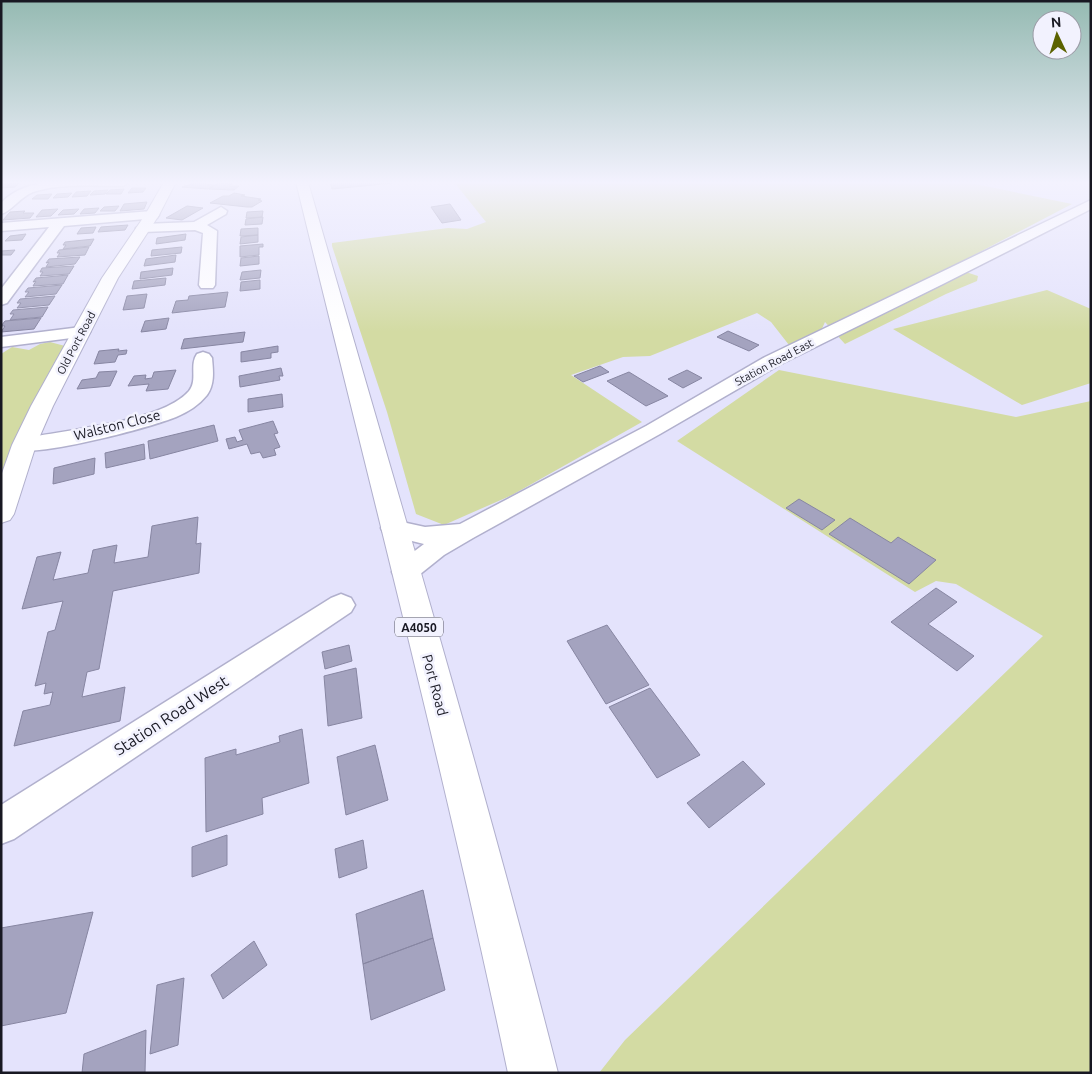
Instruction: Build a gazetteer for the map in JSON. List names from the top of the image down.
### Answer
{
  "streets": {
    "main road": ["Old Port Road", "A4050", "Port Road"],
    "street": ["Station Road East", "Walston Close", "Station Road West"]
  },
  "crossings": [
    ["Old Port Road", "Walston Close"],
    ["Station Road East", "Port Road"]
  ],
  "north": "top"
}
